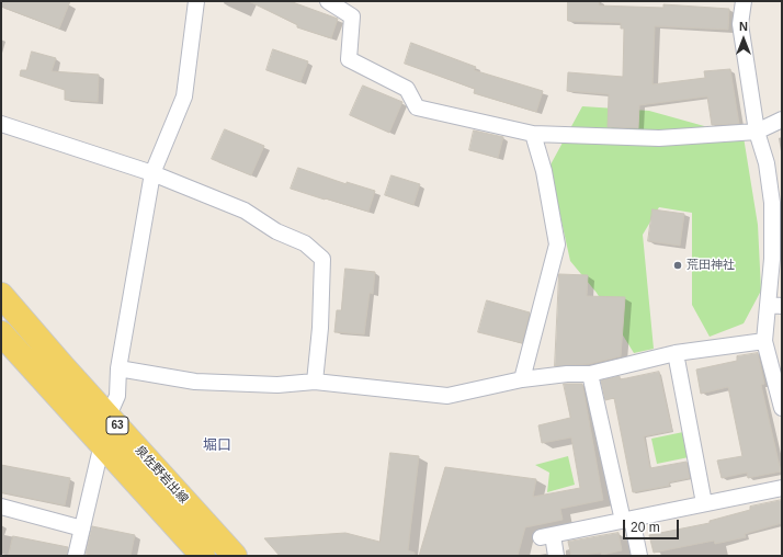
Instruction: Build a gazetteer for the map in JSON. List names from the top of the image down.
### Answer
{
  "streets": {
    "main road": ["63", "泉佐野岩出線"]
  },
  "districts": ["堀口"],
  "places": ["荒田神社"],
  "scale_bar": "20 m",
  "north": "top"
}
